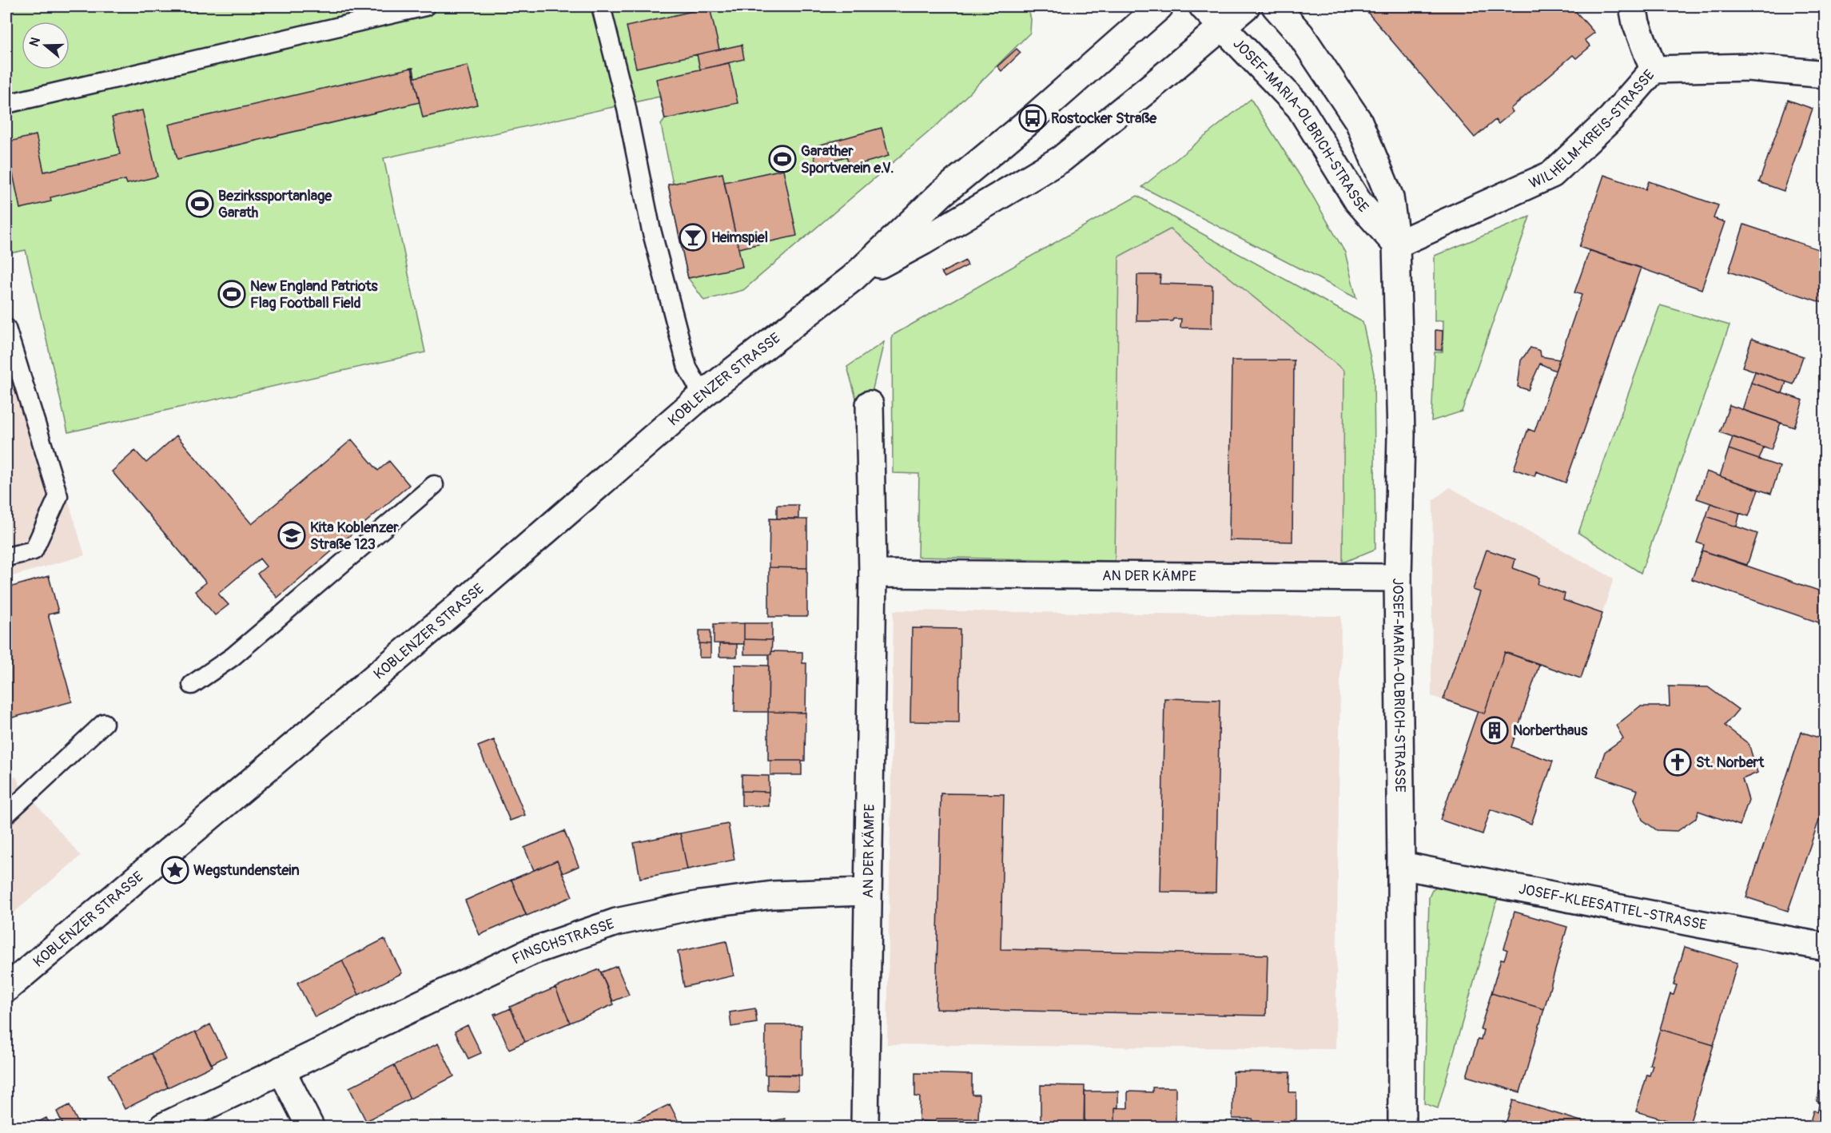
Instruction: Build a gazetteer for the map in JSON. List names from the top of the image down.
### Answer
{
  "streets": {
    "street": [
      "JOSEF-MARIA-OLBRICH-STRASSE",
      "WILHELM-KREIS-STRASSE",
      "KOBLENZER STRASSE",
      "AN DER KÄMPE",
      "JOSEF-KLEESATTEL-STRASSE",
      "FINSCHSTRASSE"
    ]
  },
  "crossings": [
    ["JOSEF-MARIA-OLBRICH-STRASSE", "WILHELM-KREIS-STRASSE"],
    ["JOSEF-MARIA-OLBRICH-STRASSE", "KOBLENZER STRASSE"],
    ["JOSEF-MARIA-OLBRICH-STRASSE", "AN DER KÄMPE"],
    ["JOSEF-MARIA-OLBRICH-STRASSE", "JOSEF-KLEESATTEL-STRASSE"],
    ["AN DER KÄMPE", "FINSCHSTRASSE"]
  ],
  "places": {
    "bus stop": ["Rostocker Straße"],
    "sports": ["Garather Sportverein e.V.", "Bezirkssportanlage Garath", "New England Patriots Flag Football Field"],
    "bar": ["Heimspiel"],
    "school or university": ["Kita Koblenzer Straße 123"],
    "building": ["Norberthaus"],
    "church": ["St. Norbert"],
    "place": ["Wegstundenstein"]
  },
  "north": "left"
}
